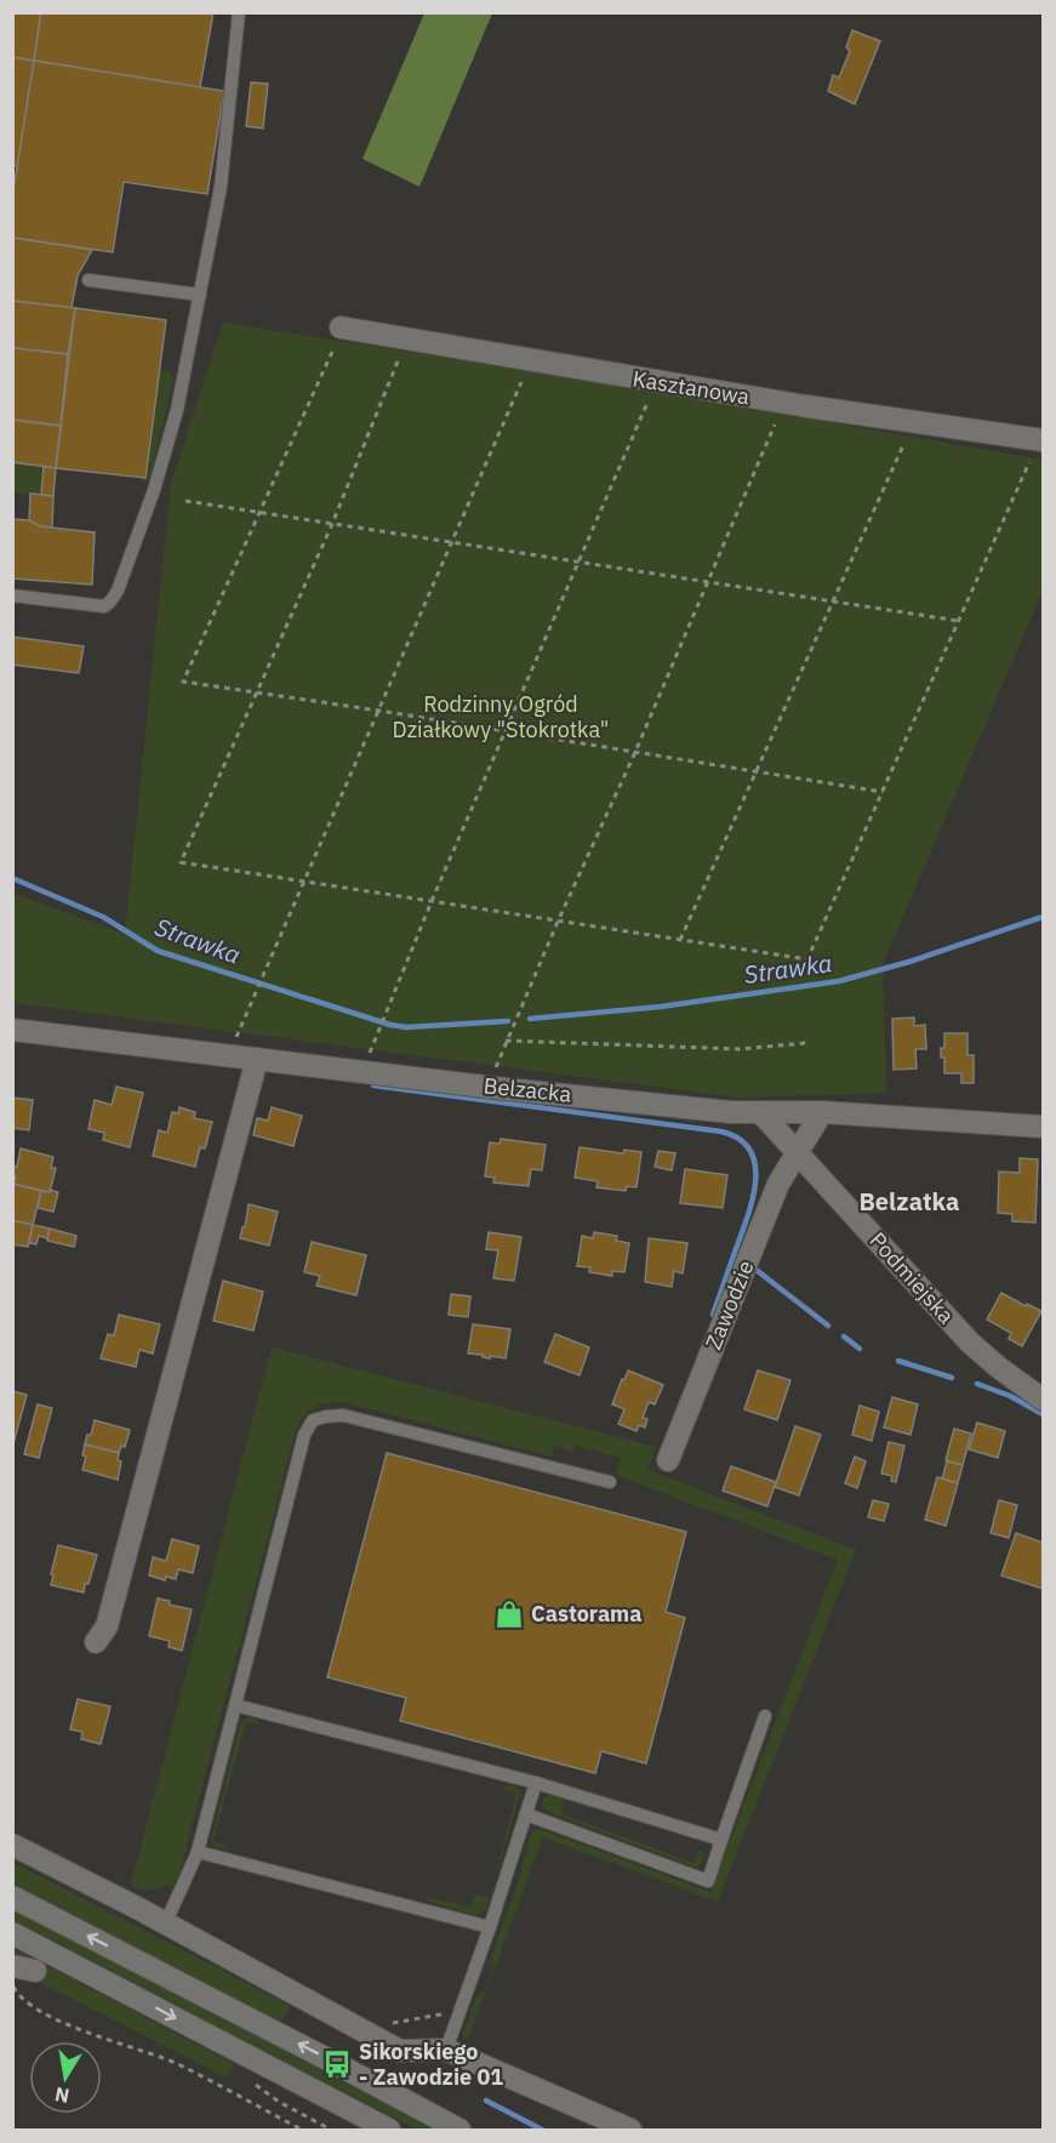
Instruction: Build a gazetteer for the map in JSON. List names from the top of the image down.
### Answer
{
  "streets": {
    "street": [
      "Kasztanowa",
      "Belzacka",
      "Podmiejska",
      "Zawodzie"
    ]
  },
  "crossings": [
    ["Belzacka", "Podmiejska"],
    ["Belzacka", "Zawodzie"],
    ["Podmiejska", "Zawodzie"]
  ],
  "districts": ["Belzatka"],
  "water": ["Strawka"],
  "parks": ["Rodzinny Ogród Działkowy \"Stokrotka\""],
  "places": {
    "shop": ["Castorama"],
    "bus stop": ["Sikorskiego - Zawodzie 01"]
  },
  "north": "bottom"
}
